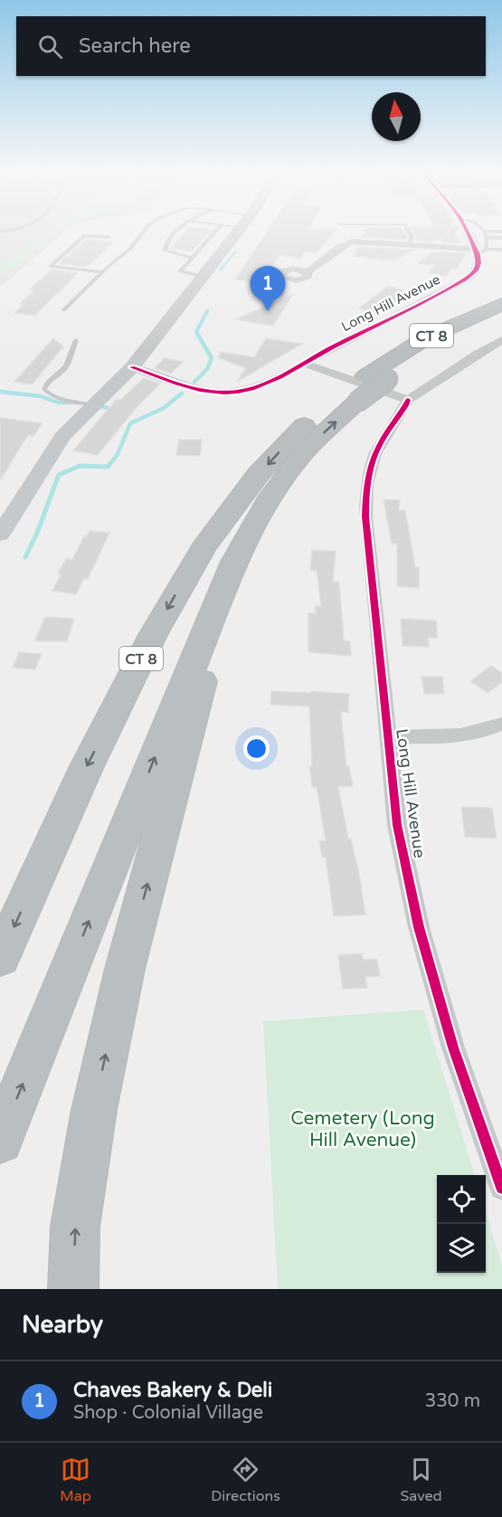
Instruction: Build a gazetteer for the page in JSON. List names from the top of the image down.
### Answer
{
  "streets": {
    "highway": ["CT 8"],
    "street": ["Long Hill Avenue"]
  },
  "parks": ["Cemetery (Long Hill Avenue)"],
  "north": "top",
  "page": {
    "search": "Search here",
    "pins": "1",
    "heading": "Nearby",
    "list": [
      {
        "mark": "1",
        "name": "Chaves Bakery & Deli",
        "note": "Shop · Colonial Village",
        "value": "330 m"
      }
    ],
    "nav": ["Map", "Directions", "Saved"]
  }
}
